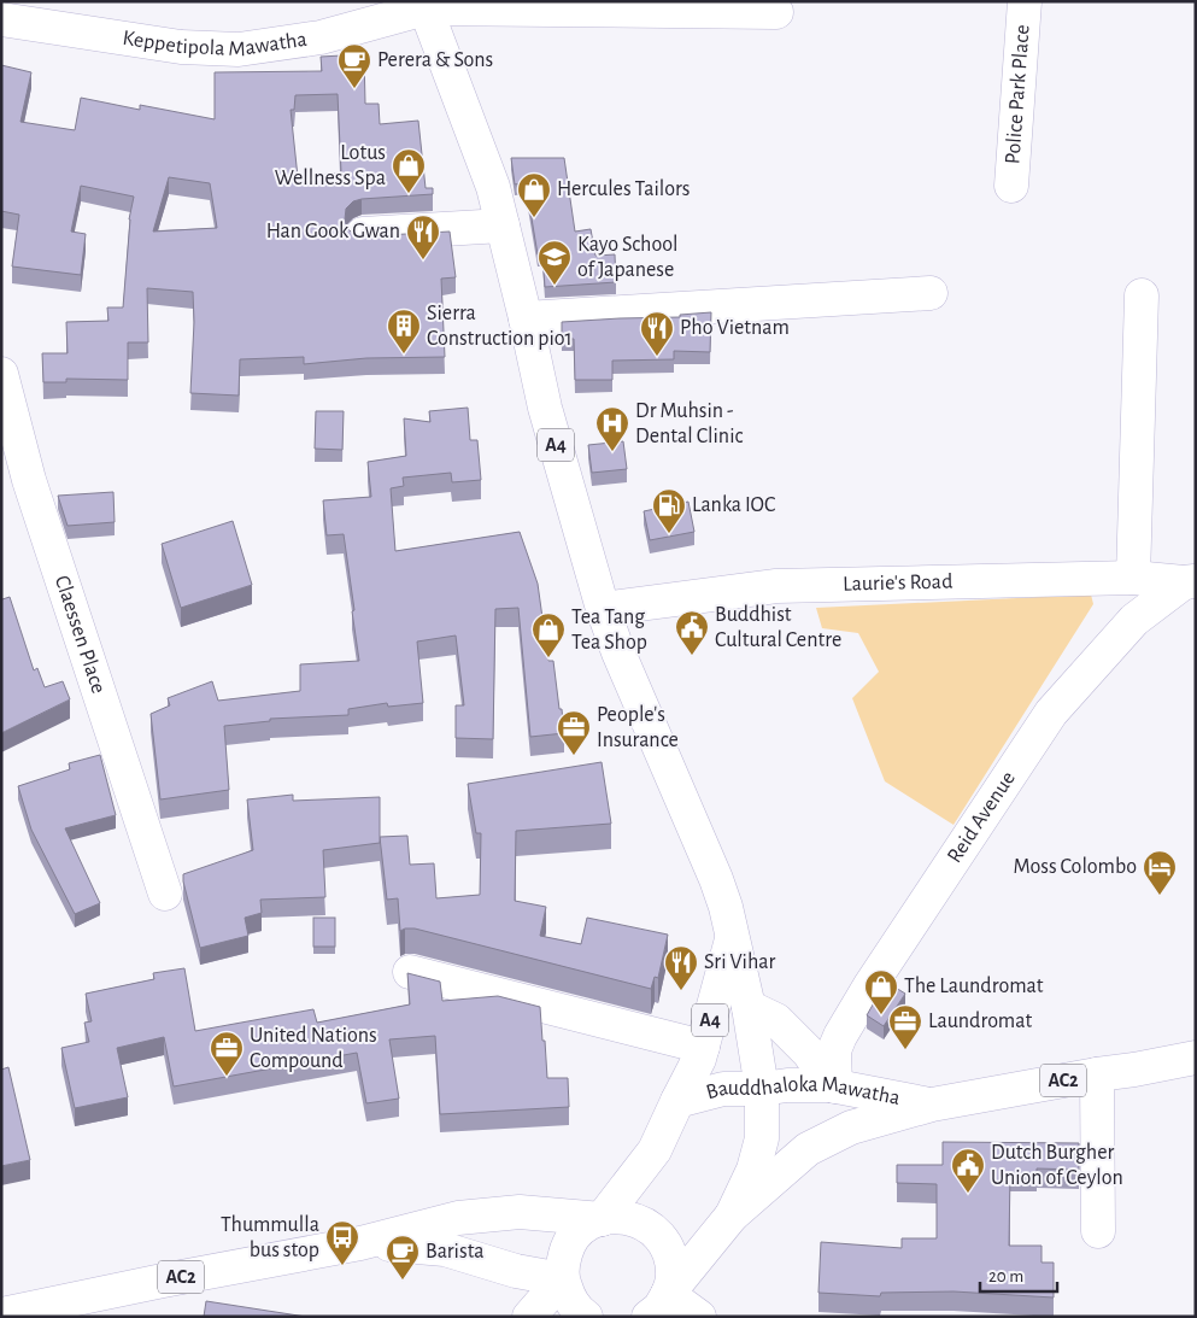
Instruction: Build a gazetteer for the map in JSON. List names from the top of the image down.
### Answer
{
  "streets": {
    "main road": [
      "Keppetipola Mawatha",
      "Police Park Place",
      "A4",
      "Laurie's Road",
      "Claessen Place",
      "Reid Avenue",
      "AC2",
      "Bauddhaloka Mawatha"
    ]
  },
  "crossings": [
    ["Keppetipola Mawatha", "A4"],
    ["A4", "Laurie's Road"],
    ["A4", "AC2"],
    ["A4", "Bauddhaloka Mawatha"],
    ["Laurie's Road", "Reid Avenue"],
    ["Reid Avenue", "Bauddhaloka Mawatha"]
  ],
  "places": {
    "cafe": ["Perera & Sons", "Barista"],
    "shop": [
      "Lotus Wellness Spa",
      "Hercules Tailors",
      "Tea Tang Tea Shop",
      "The Laundromat"
    ],
    "restaurant": ["Han Gook Gwan", "Pho Vietnam", "Sri Vihar"],
    "school or university": ["Kayo School of Japanese"],
    "building": ["Sierra Construction pio1"],
    "hospital": ["Dr Muhsin - Dental Clinic"],
    "fuel station": ["Lanka IOC"],
    "public building": ["Buddhist Cultural Centre", "Dutch Burgher Union of Ceylon"],
    "office": ["People's Insurance", "Laundromat", "United Nations Compound"],
    "hotel": ["Moss Colombo"],
    "bus stop": ["Thummulla bus stop"]
  },
  "scale_bar": "20 m"
}
